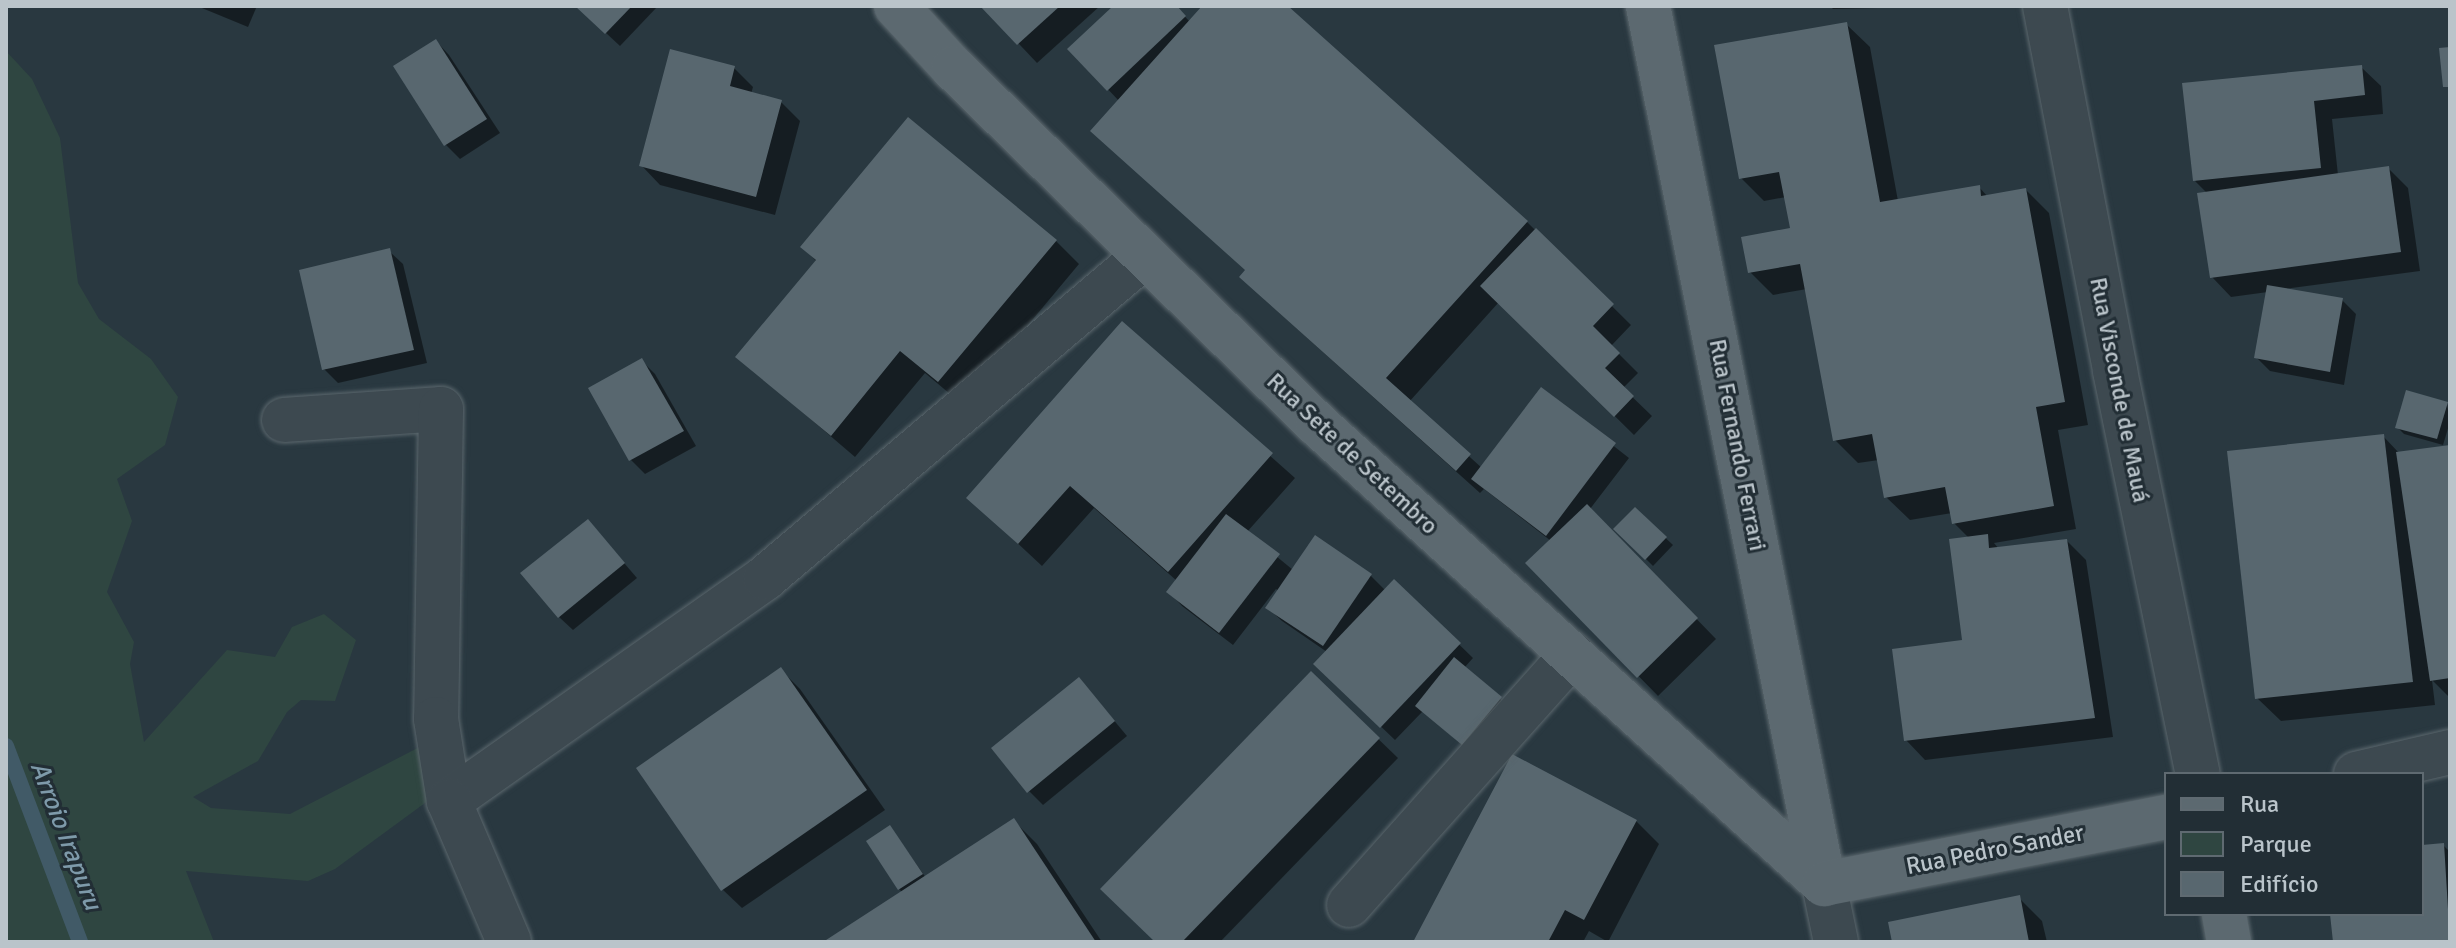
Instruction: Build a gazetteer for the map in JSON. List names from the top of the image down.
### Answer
{
  "streets": {
    "main road": ["Rua Fernando Ferrari", "Rua Sete de Setembro", "Rua Pedro Sander"],
    "street": ["Rua Visconde de Mauá"]
  },
  "crossings": [
    ["Rua Fernando Ferrari", "Rua Sete de Setembro"],
    ["Rua Fernando Ferrari", "Rua Pedro Sander"],
    ["Rua Sete de Setembro", "Rua Pedro Sander"]
  ],
  "water": ["Arroio Irapuru"],
  "legend": ["Rua", "Parque", "Edifício"]
}
